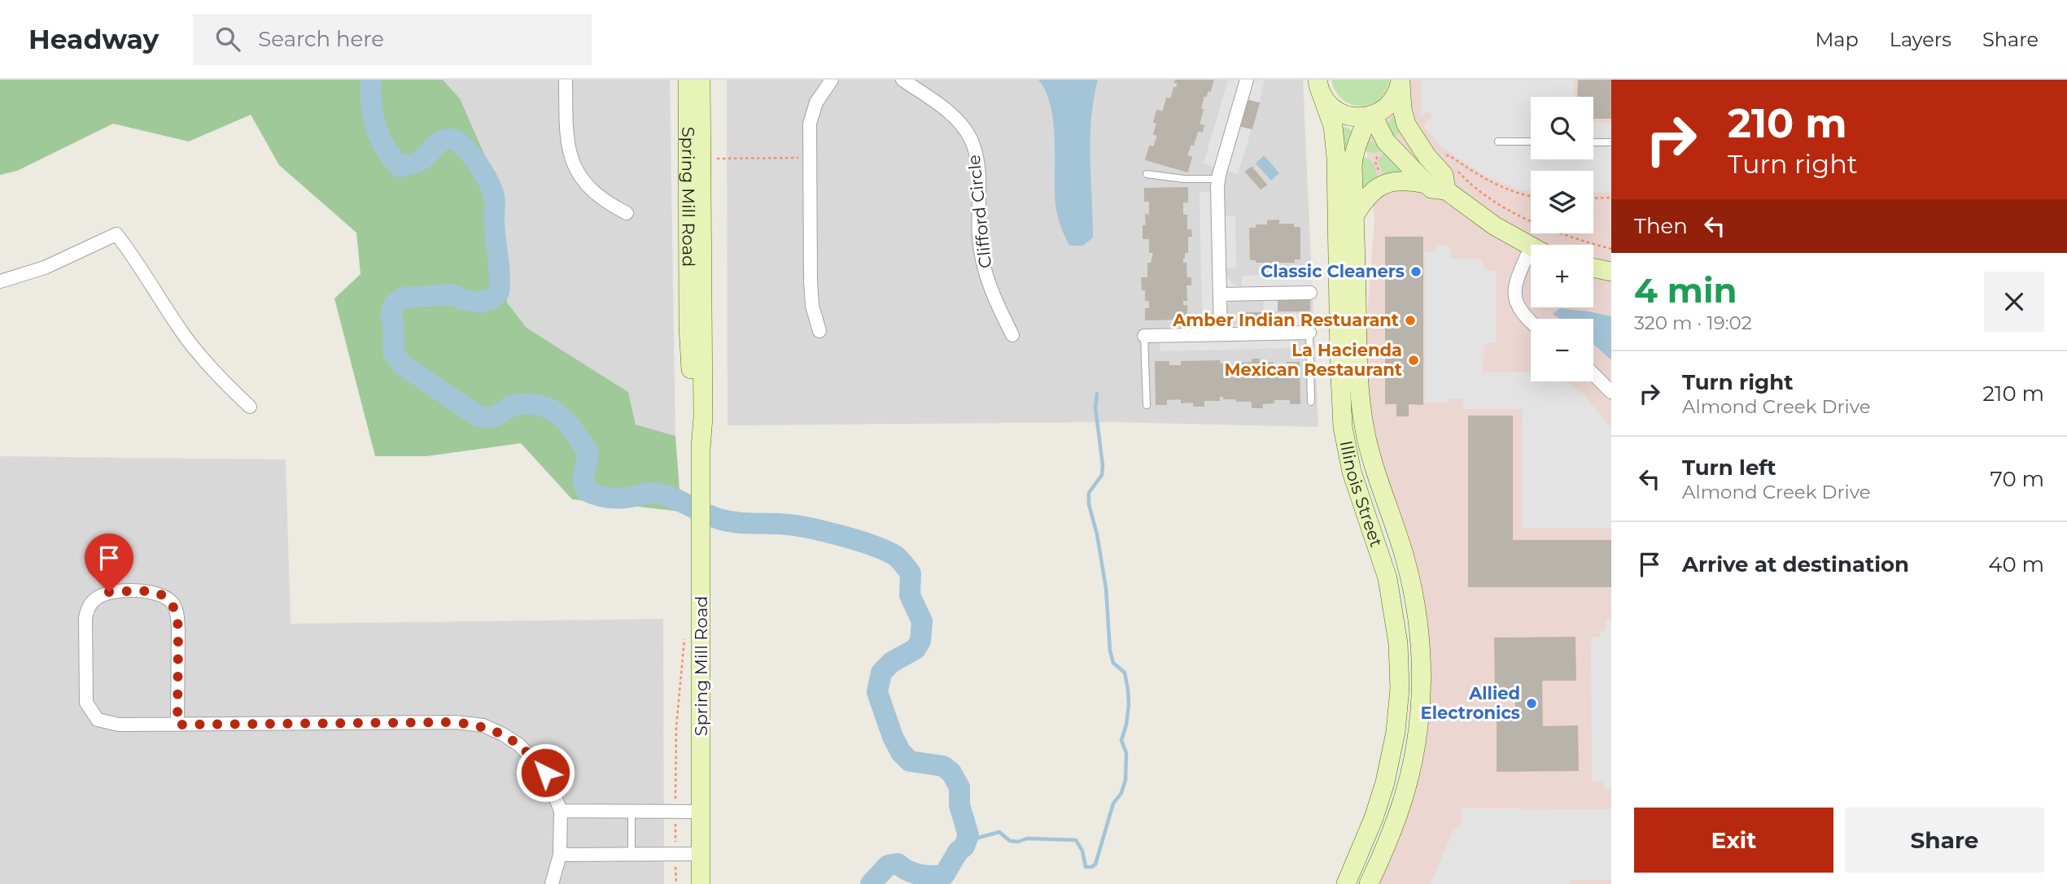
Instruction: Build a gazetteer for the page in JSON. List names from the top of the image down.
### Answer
{
  "streets": {
    "street": ["Spring Mill Road", "Clifford Circle", "Illinois Street"]
  },
  "places": [
    "Classic Cleaners",
    "Amber Indian Restuarant",
    "La Hacienda Mexican Restaurant",
    "Allied Electronics"
  ],
  "page": {
    "header": "Headway",
    "search": "Search here",
    "nav": ["Map", "Layers", "Share"],
    "turn": ["210 m", "Turn right"],
    "map_buttons": ["+", "−"],
    "then": "Then",
    "heading": ["4 min", "320 m · 19:02"],
    "list": [
      {
        "name": "Turn right",
        "note": "Almond Creek Drive",
        "value": "210 m"
      },
      {
        "name": "Turn left",
        "note": "Almond Creek Drive",
        "value": "70 m"
      },
      {
        "name": "Arrive at destination",
        "value": "40 m"
      }
    ],
    "buttons": ["Exit", "Share"]
  }
}
